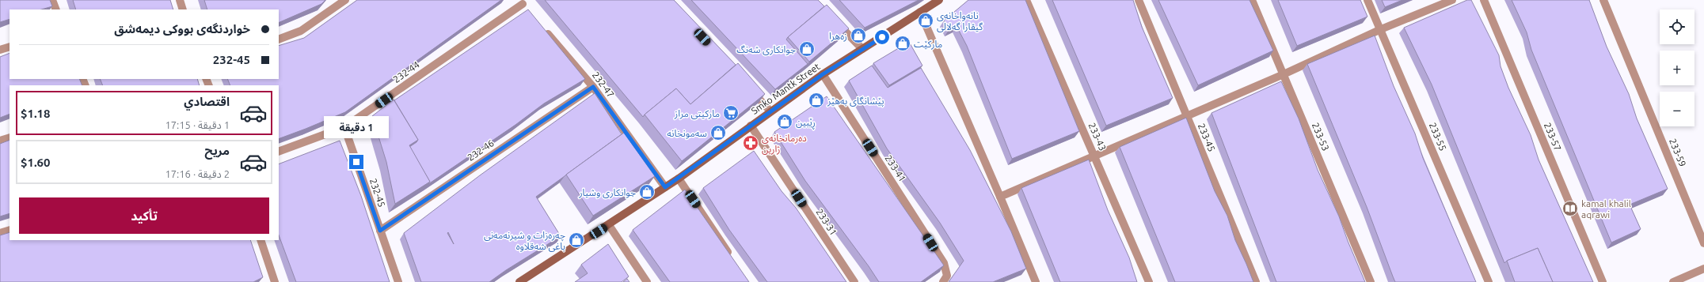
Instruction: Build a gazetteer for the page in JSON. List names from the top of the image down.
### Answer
{
  "streets": {
    "main road": ["Smko Mantk Street"],
    "street": [
      "232-44",
      "232-47",
      "233-43",
      "233-53",
      "233-55",
      "233-57",
      "233-45",
      "232-46",
      "233-59",
      "233-41",
      "232-45",
      "233-31"
    ]
  },
  "crossings": [
    ["232-44", "232-45"],
    ["232-47", "Smko Mantk Street"],
    ["232-47", "232-46"],
    ["Smko Mantk Street", "233-41"],
    ["Smko Mantk Street", "233-31"],
    ["232-46", "232-45"]
  ],
  "places": {
    "shop": [
      "نانەواخانەی گیڤارا گەلالی",
      "زەهرا",
      "مارکێت",
      "جوانکاری شەنگ",
      "پێشانگای بەهێز",
      "ڕێبین",
      "سەمونخانە",
      "جوانکاری وشیار",
      "چەرەزات و شیرنەمەنی باغی شەقلاوە"
    ],
    "supermarket": ["مارکیتی مراز"],
    "pharmacy": ["دەرمانخانەی ژارین"],
    "library": ["kamal khalil aqrawi"]
  },
  "page": {
    "map_buttons": ["+", "−"],
    "banner": ["خواردنگەی بووکی دیمەشق", "232-45"],
    "list": [
      {
        "name": "اقتصادي",
        "note": "1 دقيقة · 17:15",
        "value": "$1.18"
      },
      {
        "name": "مريح",
        "note": "2 دقيقة · 17:16",
        "value": "$1.60"
      }
    ],
    "bubble": "1 دقيقة",
    "buttons": "تأكيد"
  }
}
